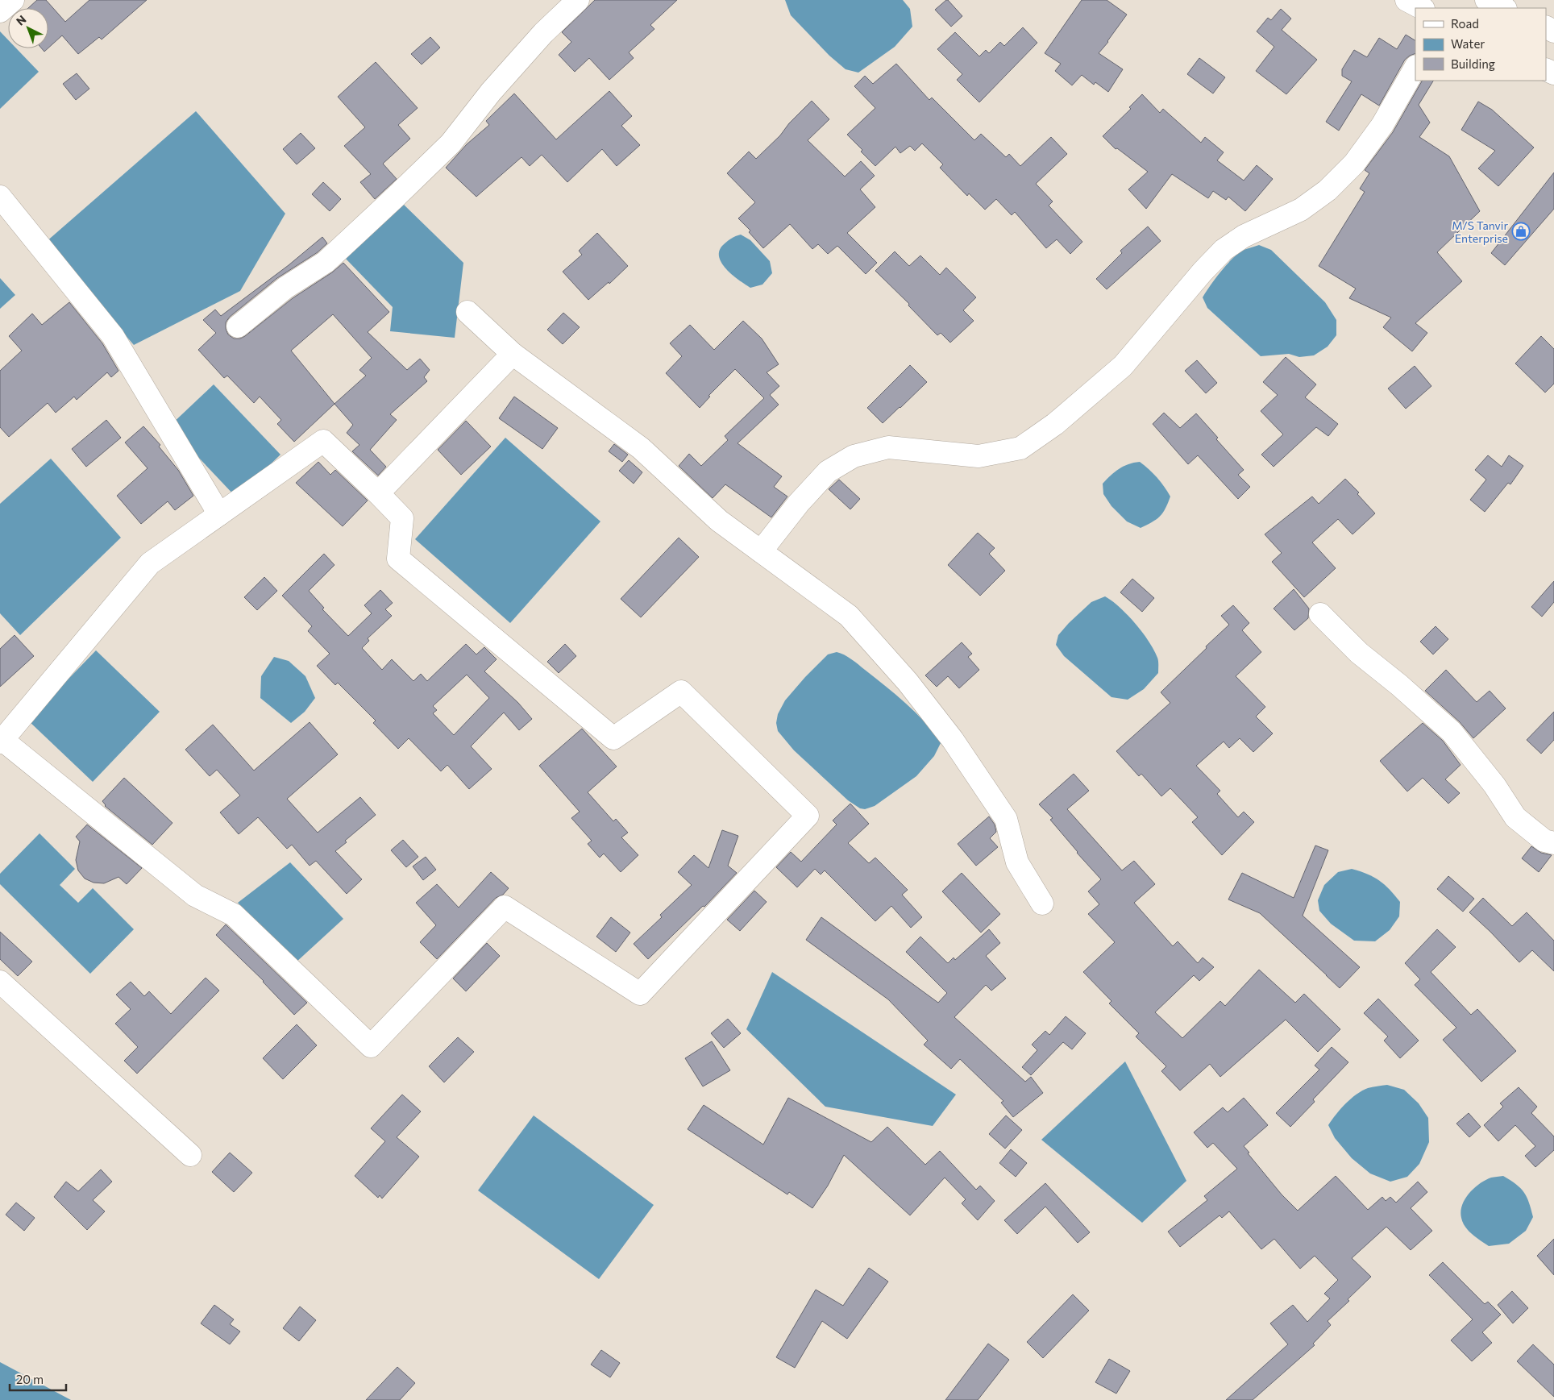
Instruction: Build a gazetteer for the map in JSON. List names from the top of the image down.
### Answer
{
  "places": {
    "shop": ["M/S Tanvir Enterprise"]
  },
  "legend": ["Road", "Water", "Building"],
  "scale_bar": "20 m",
  "north": "top left"
}
